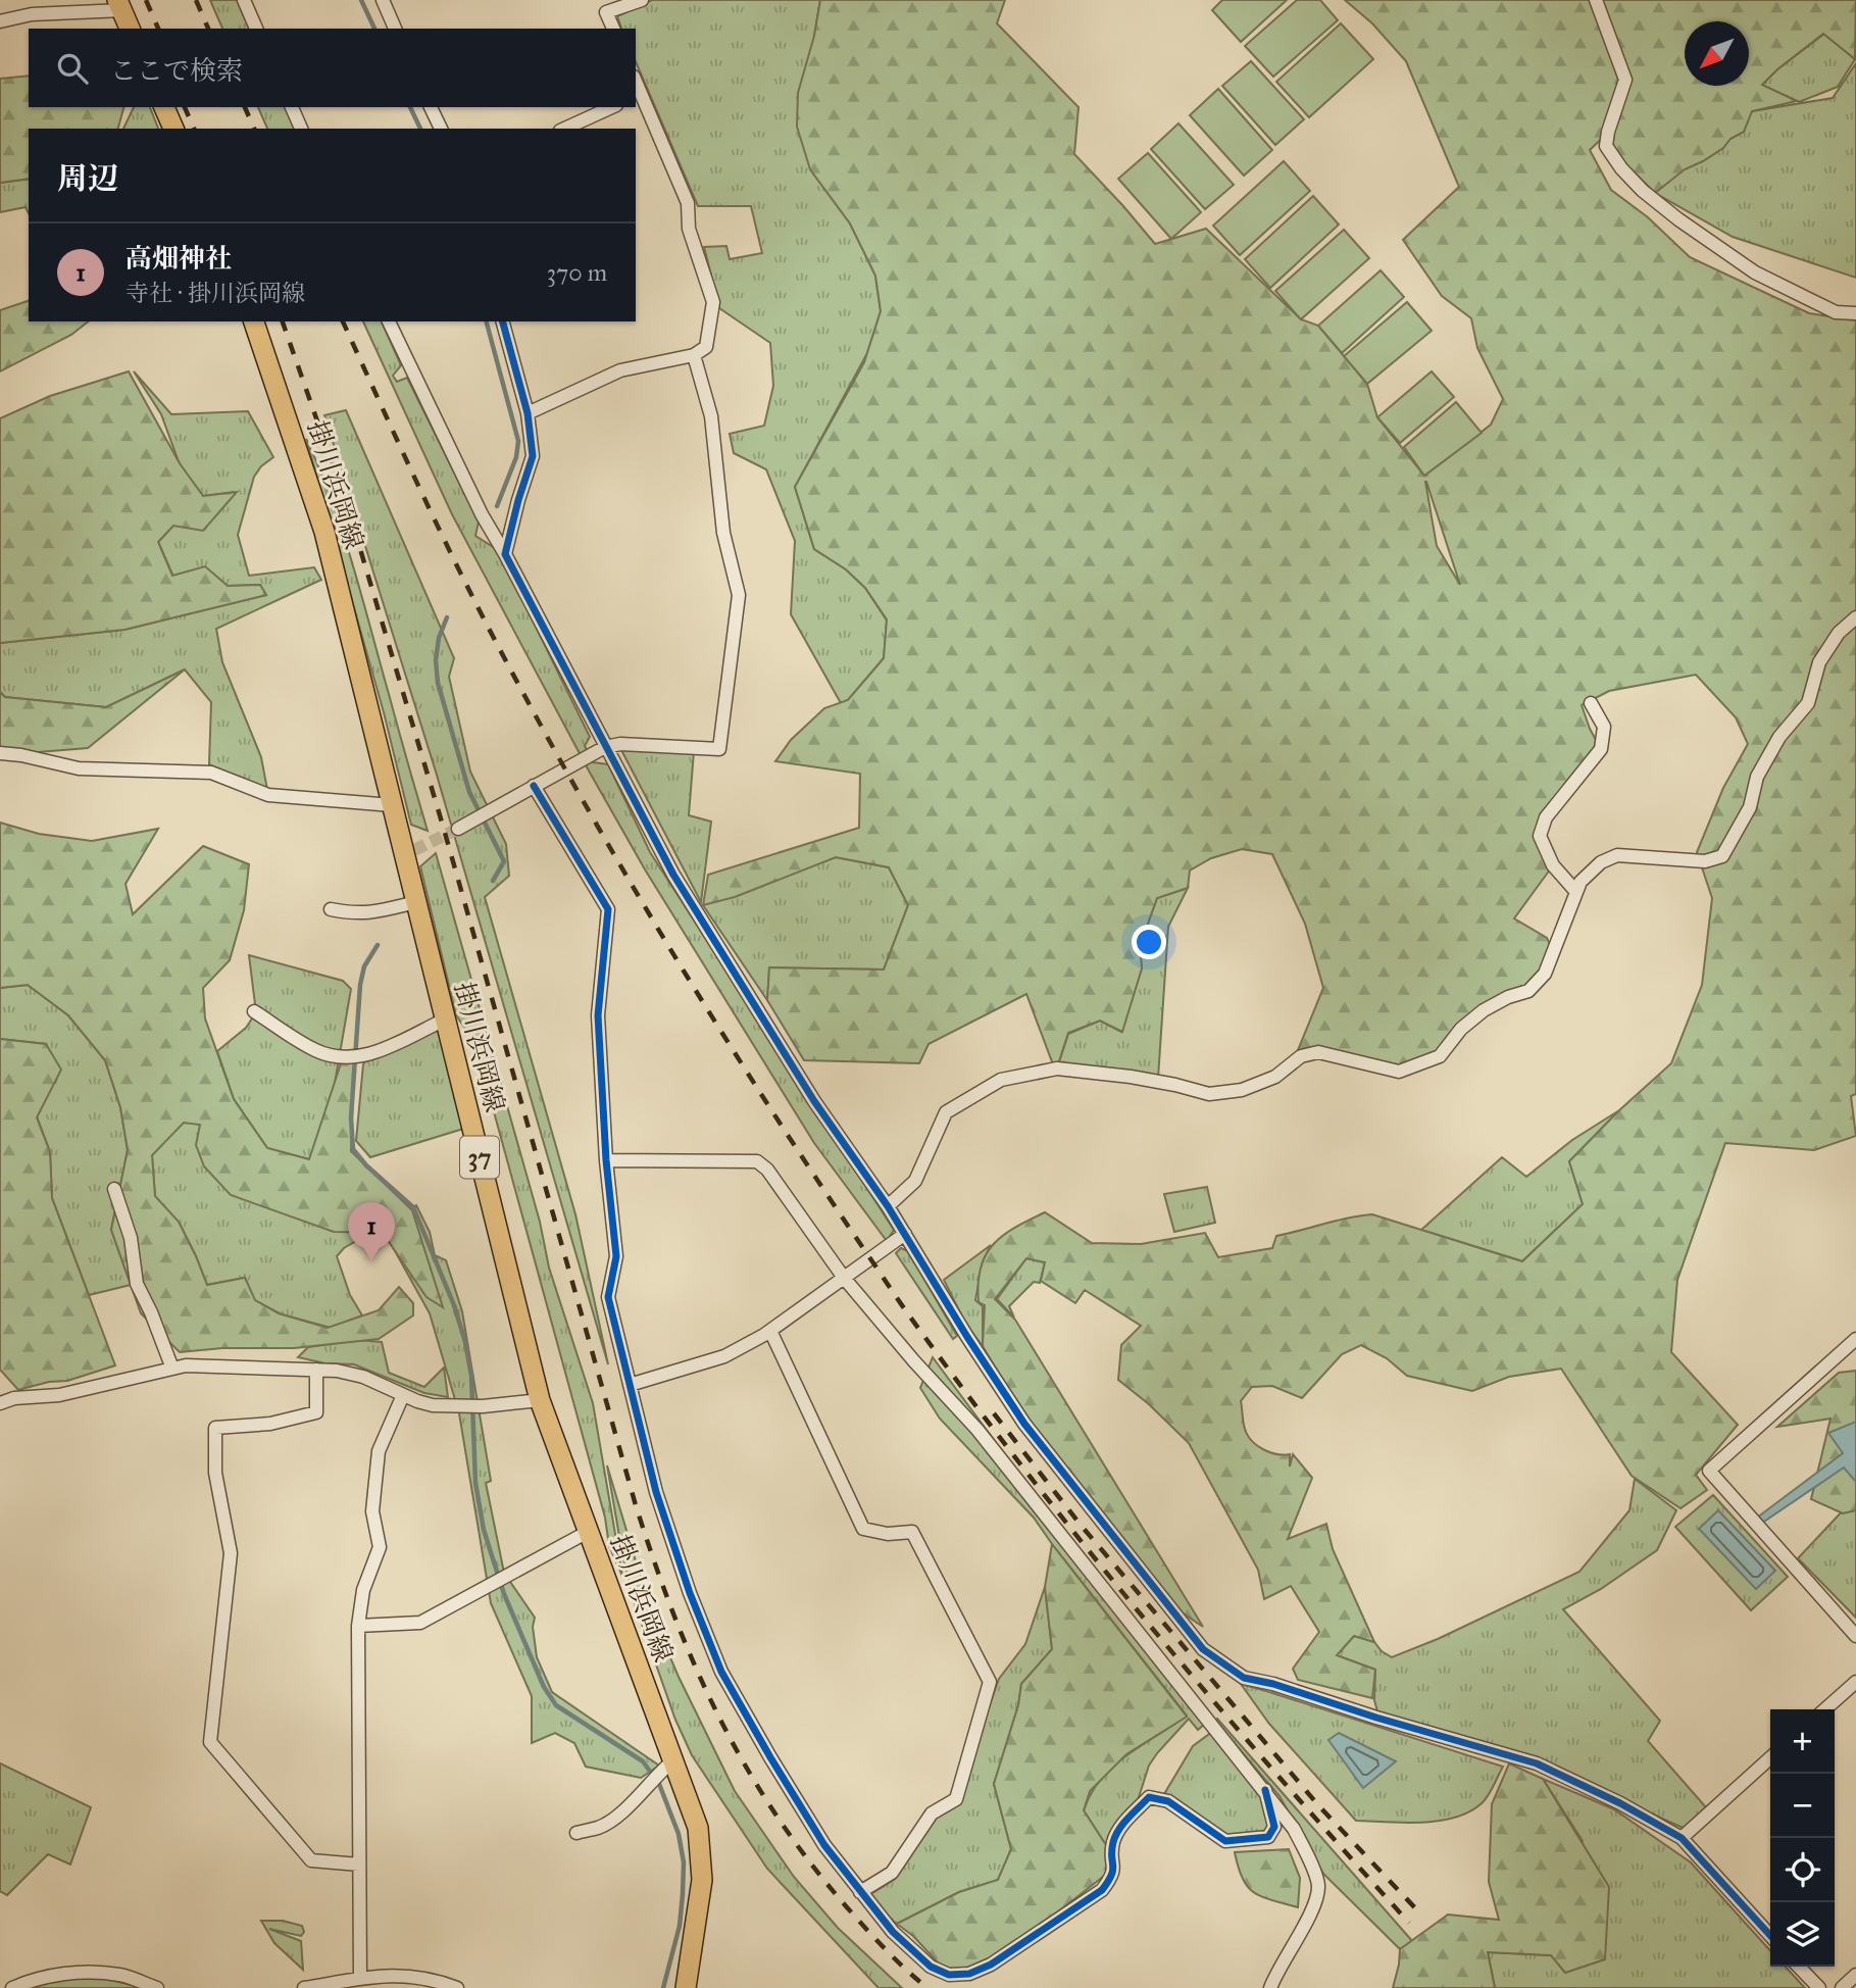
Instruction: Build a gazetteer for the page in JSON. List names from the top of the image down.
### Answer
{
  "streets": {
    "main road": ["掛川浜岡線", "37"]
  },
  "north": "bottom left",
  "page": {
    "search": "ここで検索",
    "heading": "周辺",
    "list": [
      {
        "mark": "1",
        "name": "高畑神社",
        "note": "寺社 · 掛川浜岡線",
        "value": "370 m"
      }
    ],
    "pins": "1",
    "map_buttons": ["+", "−"]
  }
}
